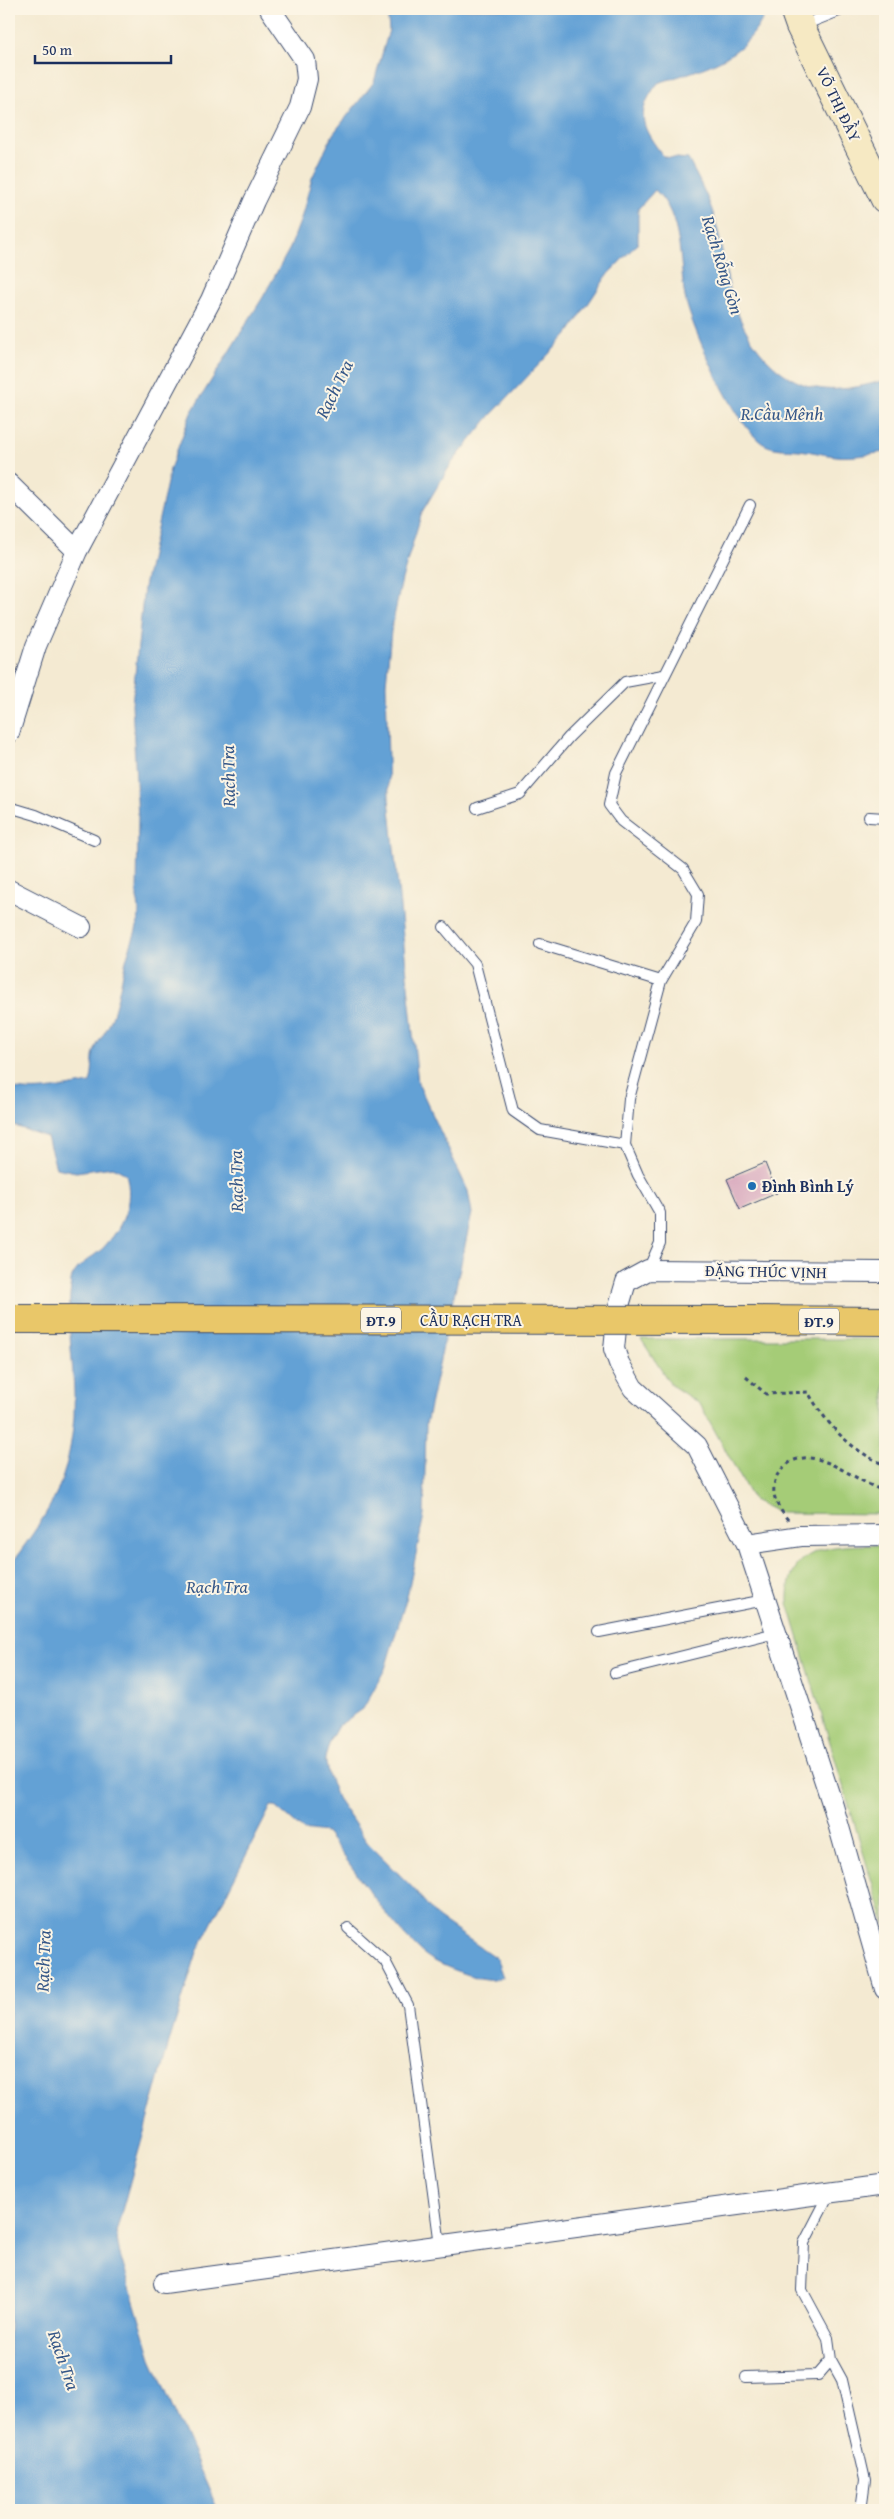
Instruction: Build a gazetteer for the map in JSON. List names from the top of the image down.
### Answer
{
  "streets": {
    "main road": ["ĐT.9", "CẦU RẠCH TRA"],
    "street": ["VÕ THỊ ĐẦY", "ĐẶNG THÚC VỊNH"]
  },
  "water": ["Rạch Rỗng Gòn", "Rạch Tra", "R.Cầu Mênh"],
  "places": ["Đình Bình Lý"],
  "scale_bar": "50 m"
}
